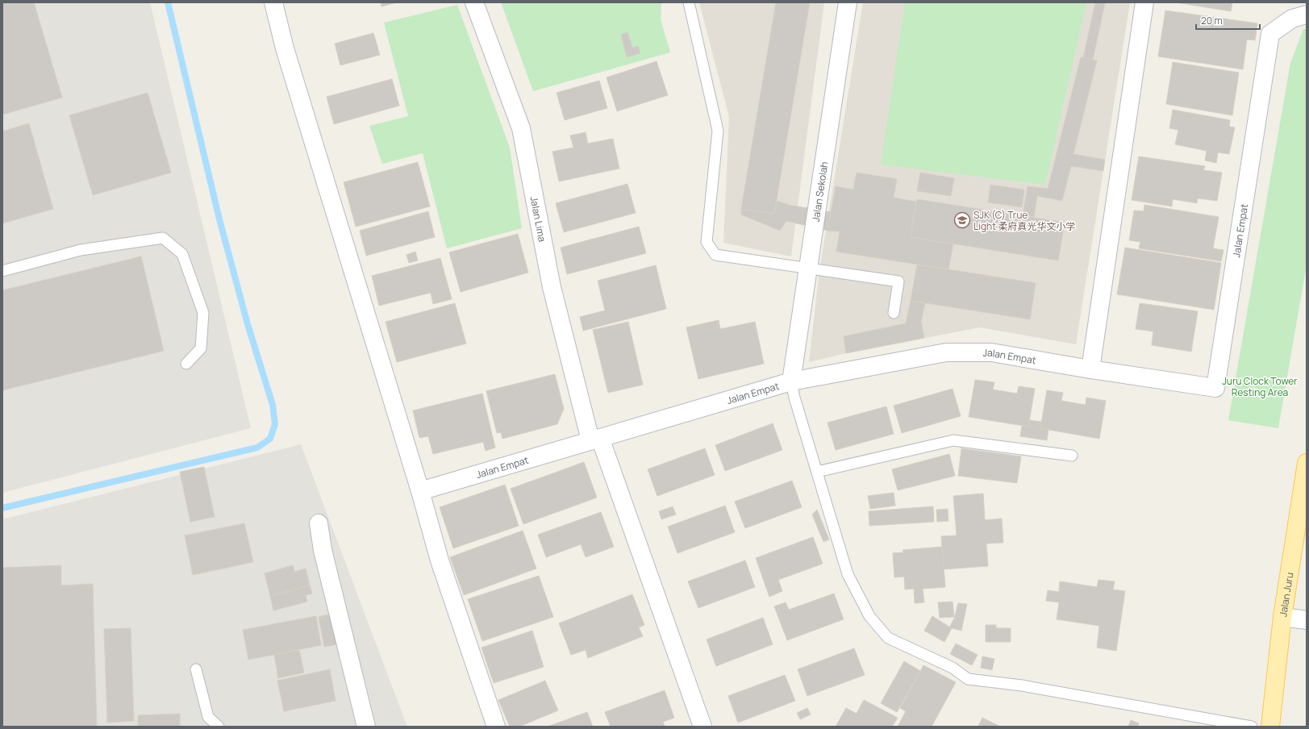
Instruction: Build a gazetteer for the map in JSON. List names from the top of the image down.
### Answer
{
  "streets": {
    "main road": ["Jalan Juru"],
    "street": ["Jalan Sekolah", "Jalan Lima", "Jalan Empat"]
  },
  "crossings": [
    ["Jalan Sekolah", "Jalan Empat"],
    ["Jalan Lima", "Jalan Empat"]
  ],
  "parks": ["Juru Clock Tower Resting Area"],
  "places": {
    "school or university": ["SJK (C) True Light 柔府真光华文小学"]
  },
  "scale_bar": "20 m"
}
